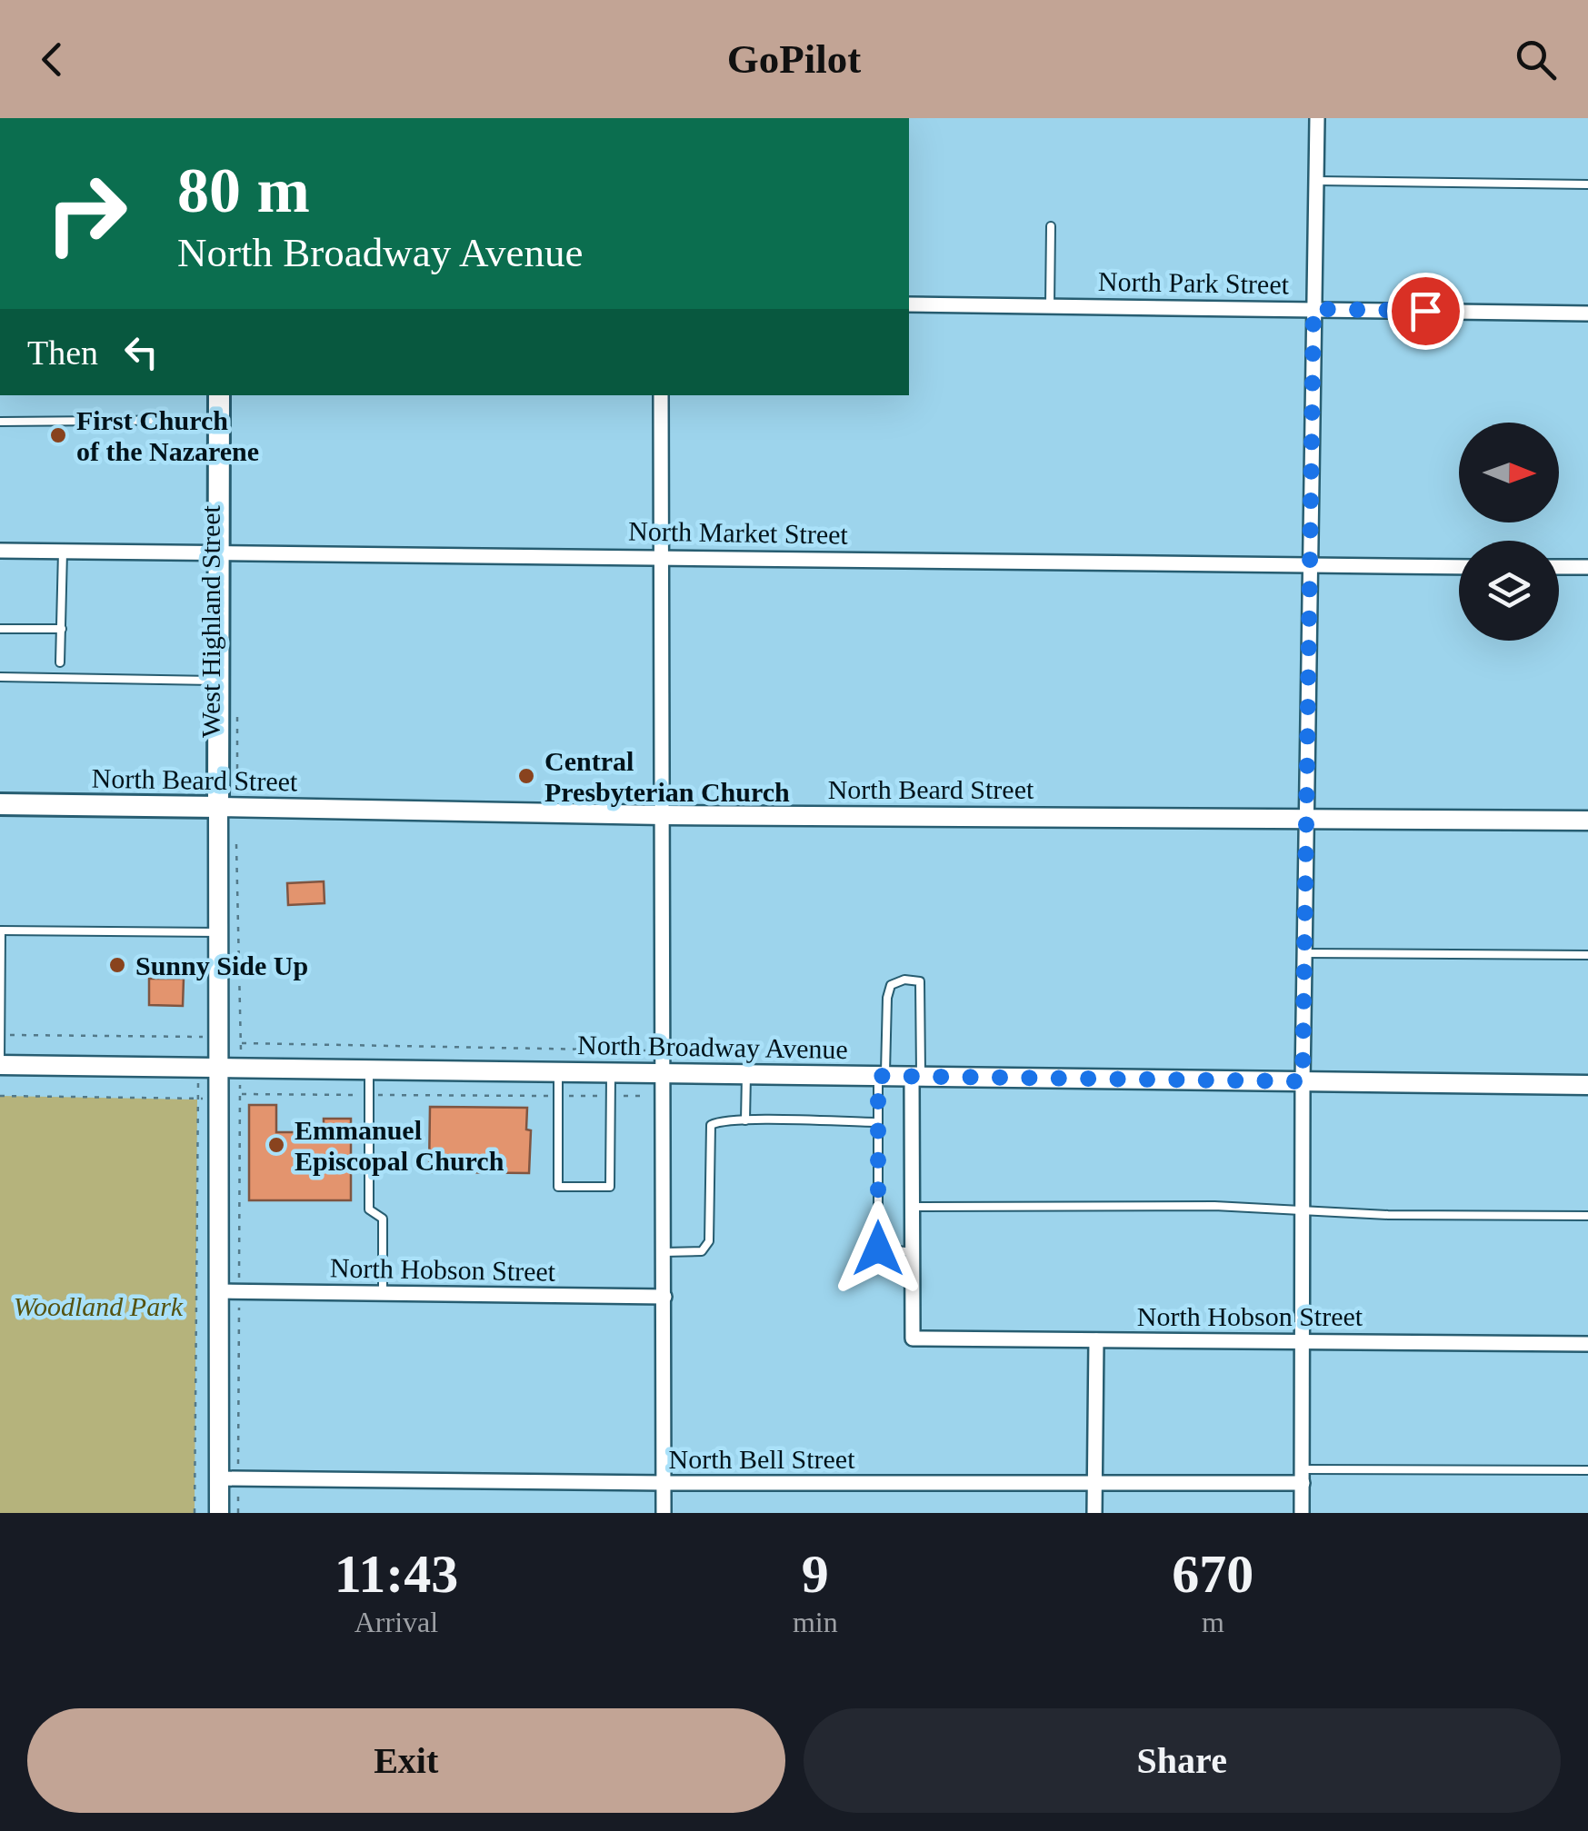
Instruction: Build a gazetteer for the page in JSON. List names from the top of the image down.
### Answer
{
  "streets": {
    "main road": ["West Highland Street", "North Beard Street"],
    "street": [
      "North Park Street",
      "North Market Street",
      "North Broadway Avenue",
      "North Hobson Street",
      "North Bell Street"
    ]
  },
  "crossings": [
    ["North Market Street", "West Highland Street"],
    ["West Highland Street", "North Beard Street"],
    ["West Highland Street", "North Broadway Avenue"],
    ["West Highland Street", "North Hobson Street"],
    ["West Highland Street", "North Bell Street"]
  ],
  "parks": ["Woodland Park"],
  "places": [
    "First Church of the Nazarene",
    "Central Presbyterian Church",
    "Sunny Side Up",
    "Emmanuel Episcopal Church"
  ],
  "north": "right",
  "page": {
    "header": "GoPilot",
    "turn": ["80 m", "North Broadway Avenue"],
    "then": "Then",
    "eta": [
      "11:43",
      "Arrival",
      "9",
      "min",
      "670",
      "m"
    ],
    "buttons": ["Exit", "Share"]
  }
}
